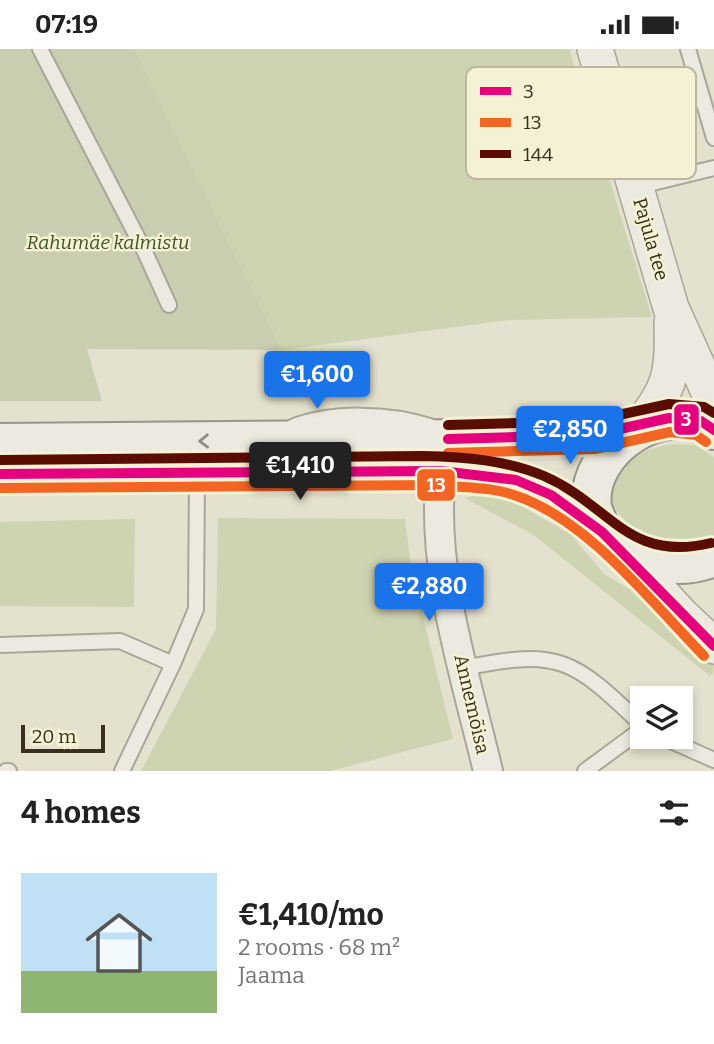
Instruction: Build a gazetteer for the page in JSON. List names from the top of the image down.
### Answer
{
  "streets": {
    "street": ["Pajula tee", "Annemõisa"]
  },
  "parks": ["Rahumäe kalmistu"],
  "lines": ["transit line 144", "transit line 3", "transit line 13"],
  "legend": ["3", "13", "144"],
  "scale_bar": "20 m",
  "page": {
    "status": "07:19",
    "price": [
      "€1,600",
      "€2,850",
      "€1,410",
      "€2,880"
    ],
    "scale": "20 m",
    "heading": "4 homes",
    "list": [
      {
        "name": "€1,410/mo",
        "note": "2 rooms · 68 m² · Jaama"
      }
    ]
  }
}
